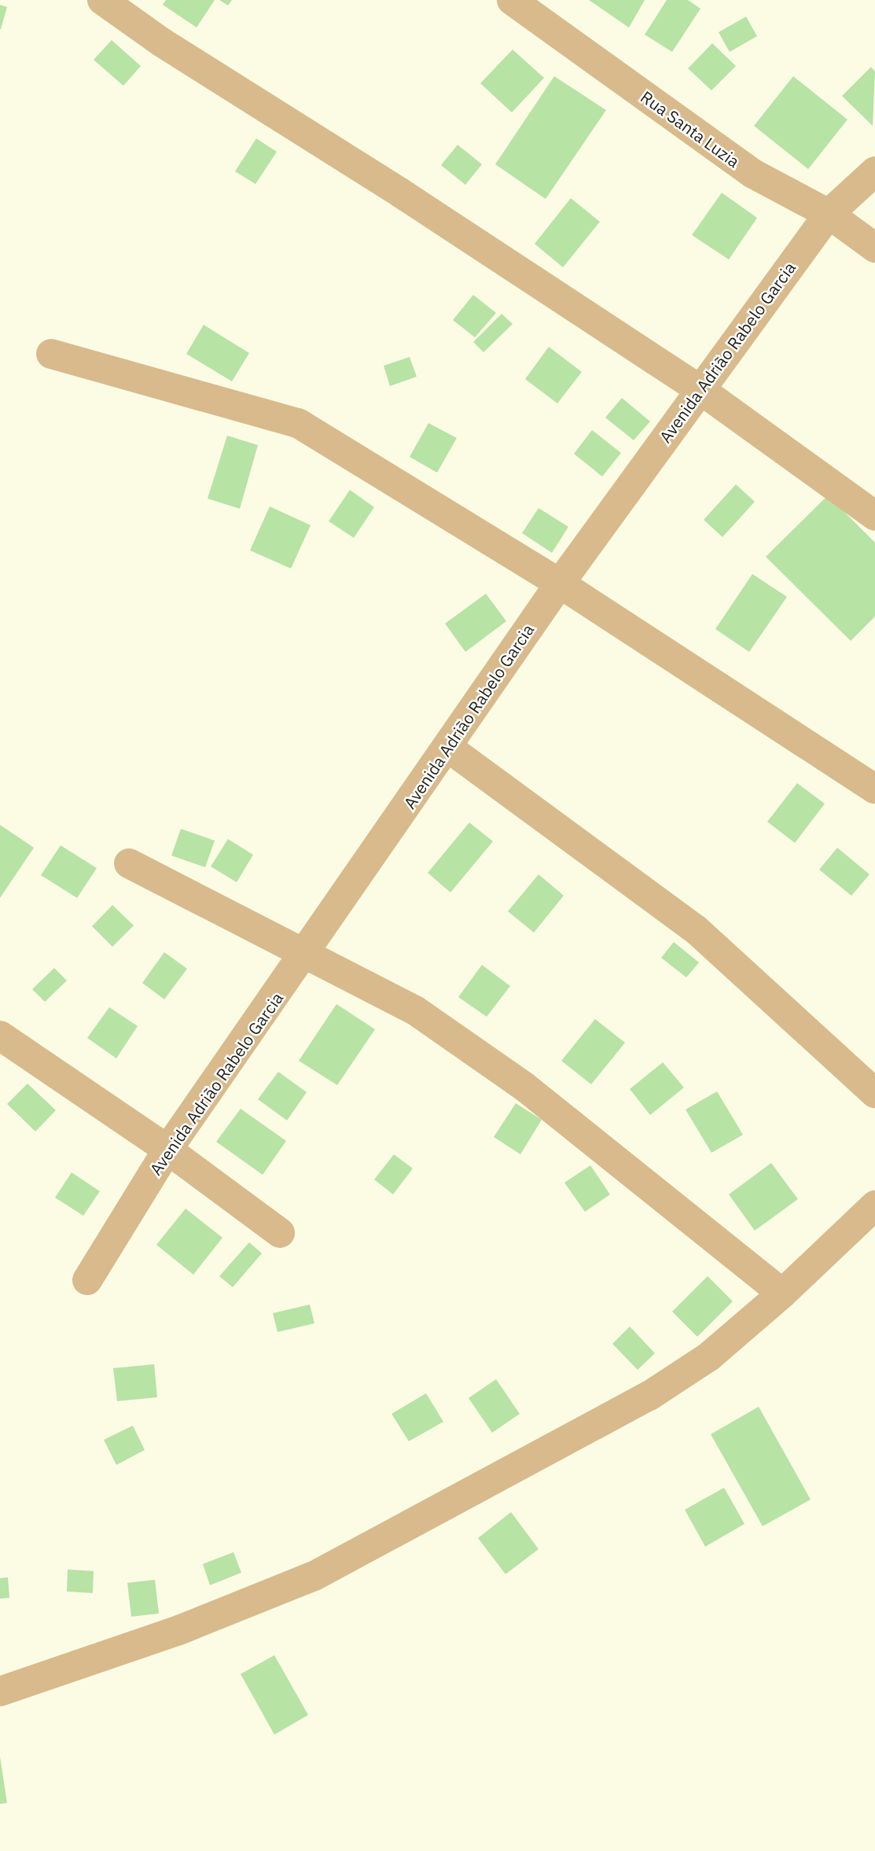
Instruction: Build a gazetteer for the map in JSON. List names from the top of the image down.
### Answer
{
  "streets": {
    "street": ["Rua Santa Luzia", "Avenida Adrião Rabelo Garcia"]
  },
  "crossings": [
    ["Rua Santa Luzia", "Avenida Adrião Rabelo Garcia"]
  ]
}
